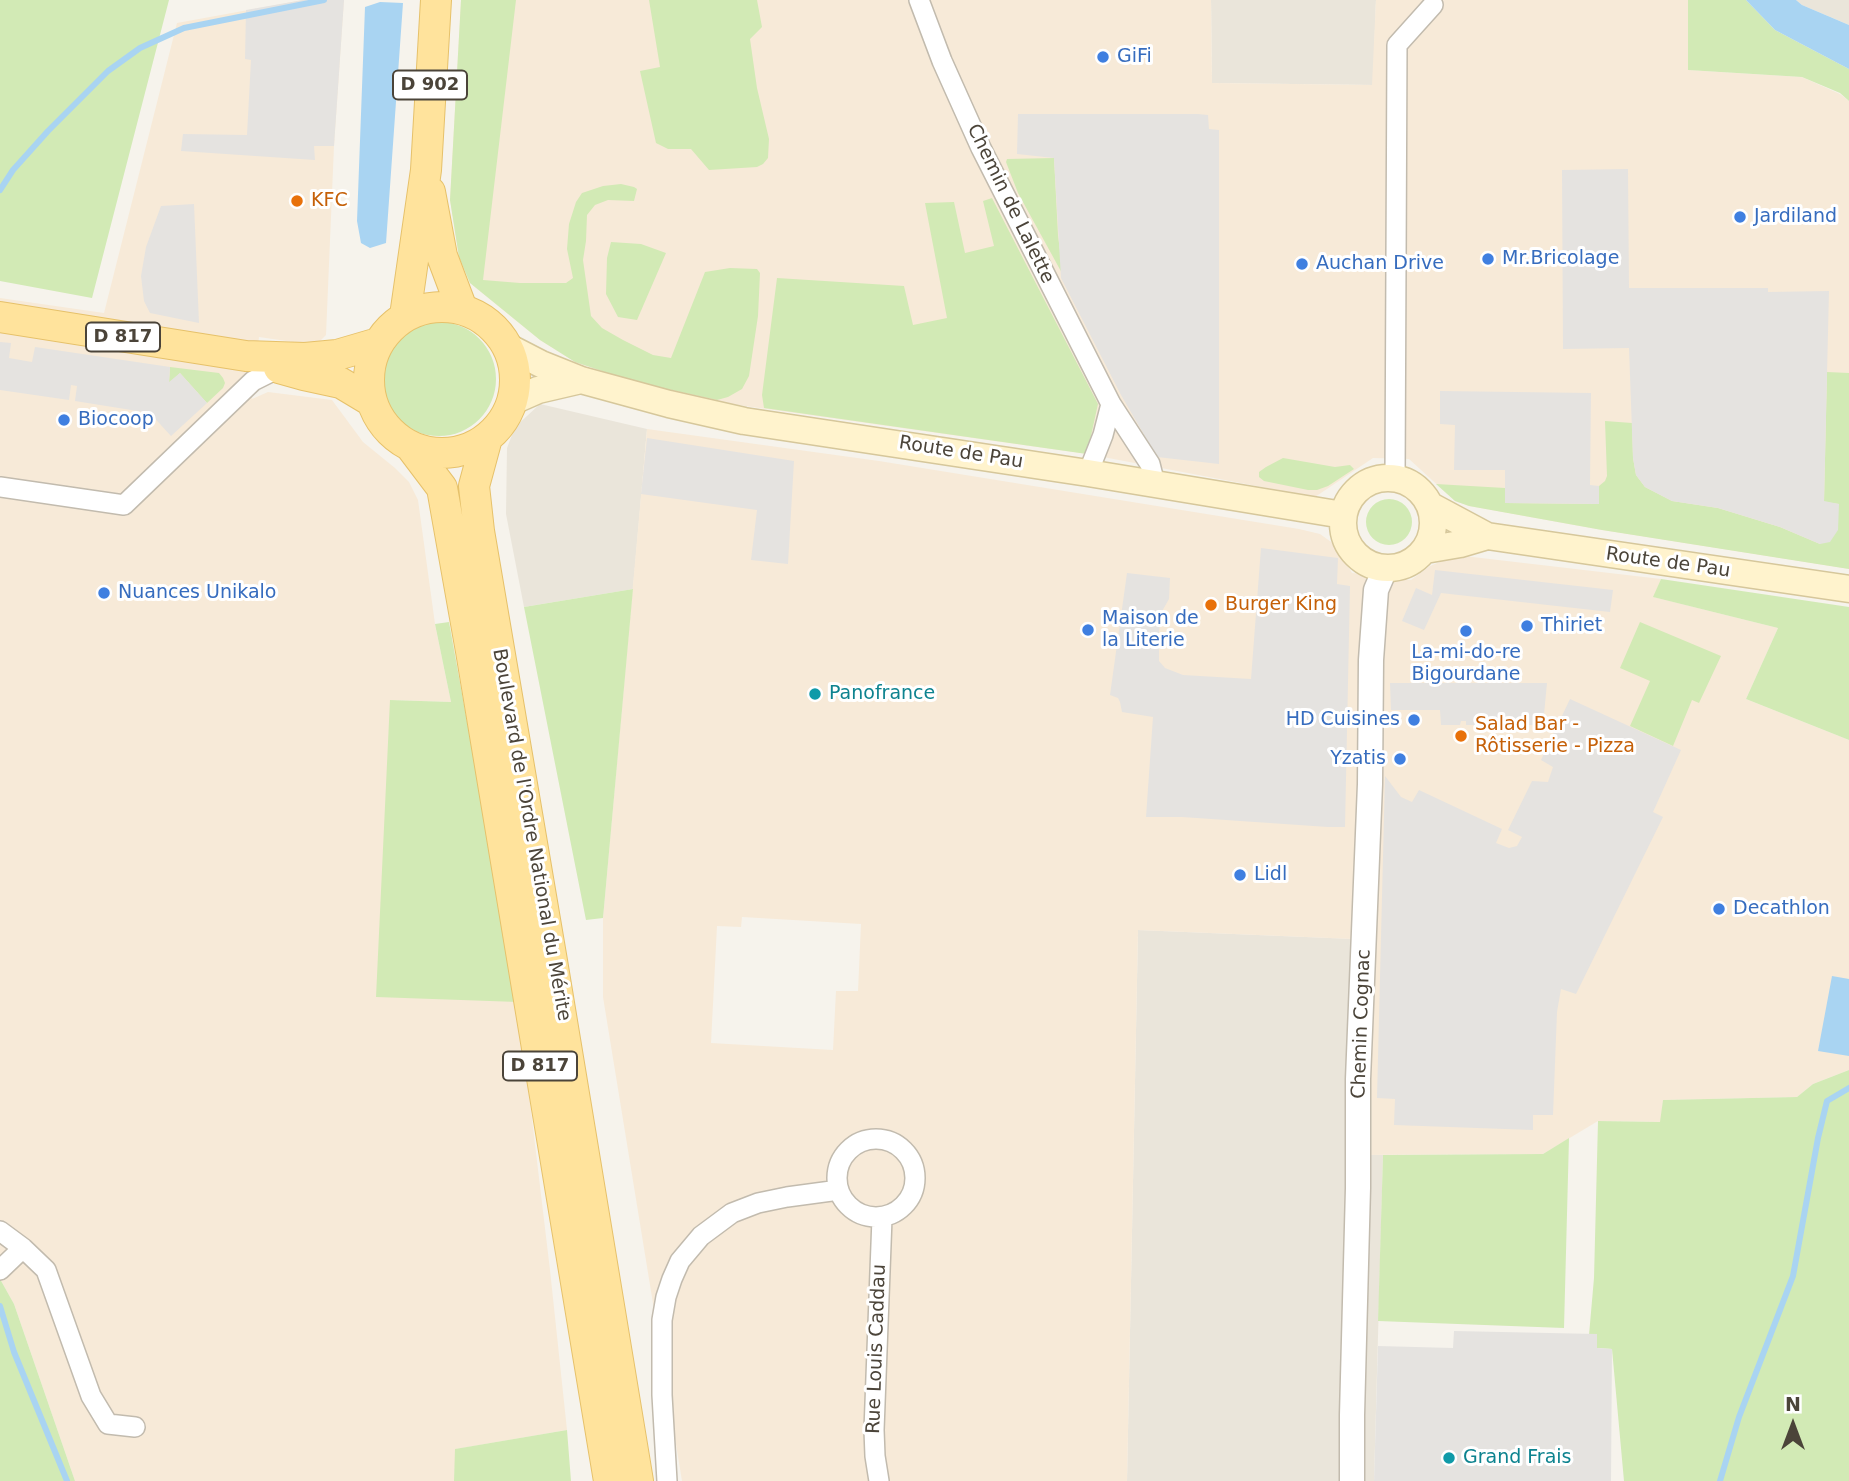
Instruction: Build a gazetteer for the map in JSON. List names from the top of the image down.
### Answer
{
  "streets": {
    "main road": [
      "D 902",
      "D 817",
      "Route de Pau",
      "Boulevard de l'Ordre National du Mérite"
    ],
    "street": ["Chemin de Lalette", "Chemin Cognac", "Rue Louis Caddau"]
  },
  "crossings": [
    ["D 902", "Route de Pau"],
    ["D 902", "Boulevard de l'Ordre National du Mérite"],
    ["Chemin de Lalette", "Route de Pau"],
    ["Route de Pau", "Boulevard de l'Ordre National du Mérite"],
    ["Route de Pau", "Chemin Cognac"]
  ],
  "places": [
    "GiFi",
    "KFC",
    "Jardiland",
    "Mr.Bricolage",
    "Auchan Drive",
    "Biocoop",
    "Nuances Unikalo",
    "Burger King",
    "Thiriet",
    "Maison de la Literie",
    "La-mi-do-re Bigourdane",
    "Panofrance",
    "HD Cuisines",
    "Salad Bar - Rôtisserie - Pizza",
    "Yzatis",
    "Lidl",
    "Decathlon",
    "Grand Frais"
  ],
  "north": "top"
}
